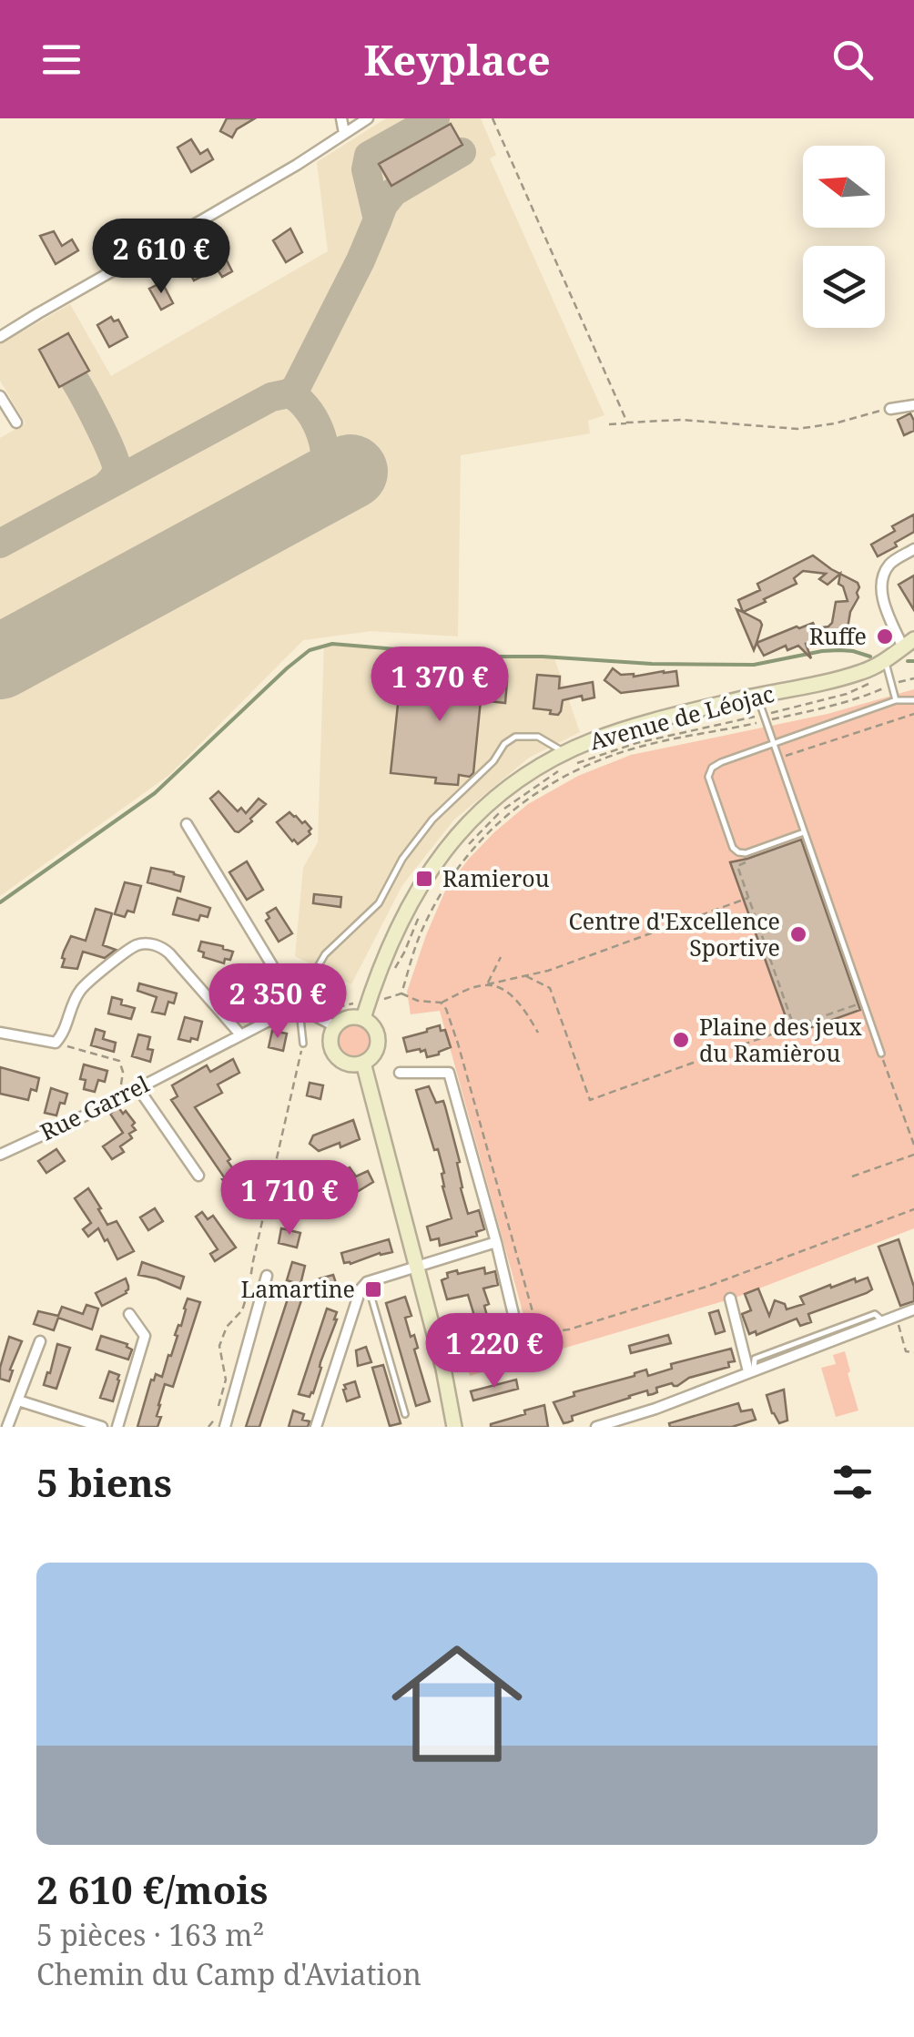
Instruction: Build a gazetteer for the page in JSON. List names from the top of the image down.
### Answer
{
  "streets": {
    "main road": ["Avenue de Léojac"],
    "street": ["Rue Garrel"]
  },
  "places": {
    "other": ["Ruffe", "Centre d'Excellence Sportive", "Plaine des jeux du Ramièrou"],
    "transit": ["Ramierou", "Lamartine"]
  },
  "north": "left",
  "page": {
    "header": "Keyplace",
    "price": [
      "2 610 €",
      "1 370 €",
      "2 350 €",
      "1 710 €",
      "1 220 €"
    ],
    "heading": "5 biens",
    "list": [
      {
        "name": "2 610 €/mois",
        "note": "5 pièces · 163 m² · Chemin du Camp d'Aviation"
      }
    ]
  }
}
